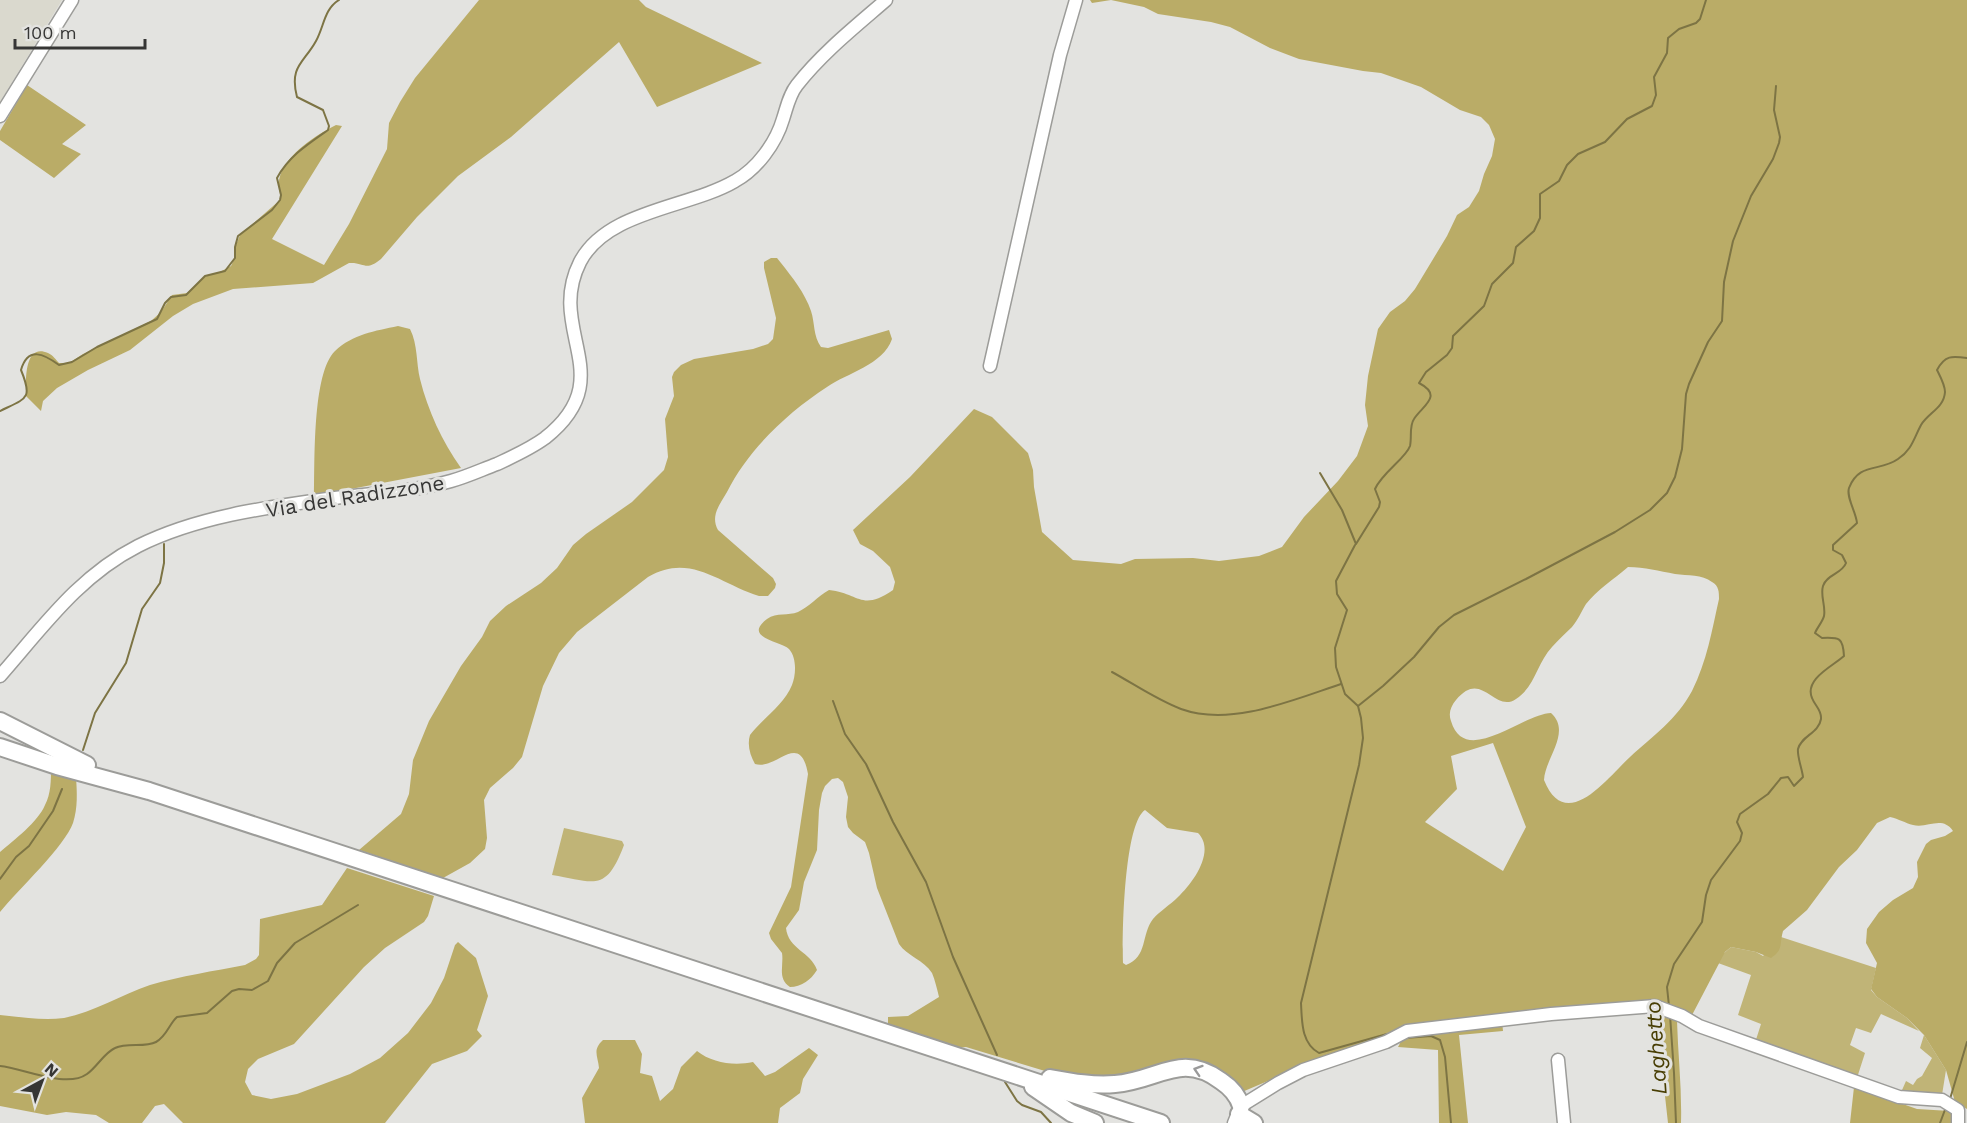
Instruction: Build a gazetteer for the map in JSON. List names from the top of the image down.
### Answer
{
  "streets": {
    "street": ["Via del Radizzone"]
  },
  "water": ["Laghetto"],
  "scale_bar": "100 m",
  "north": "top right"
}
